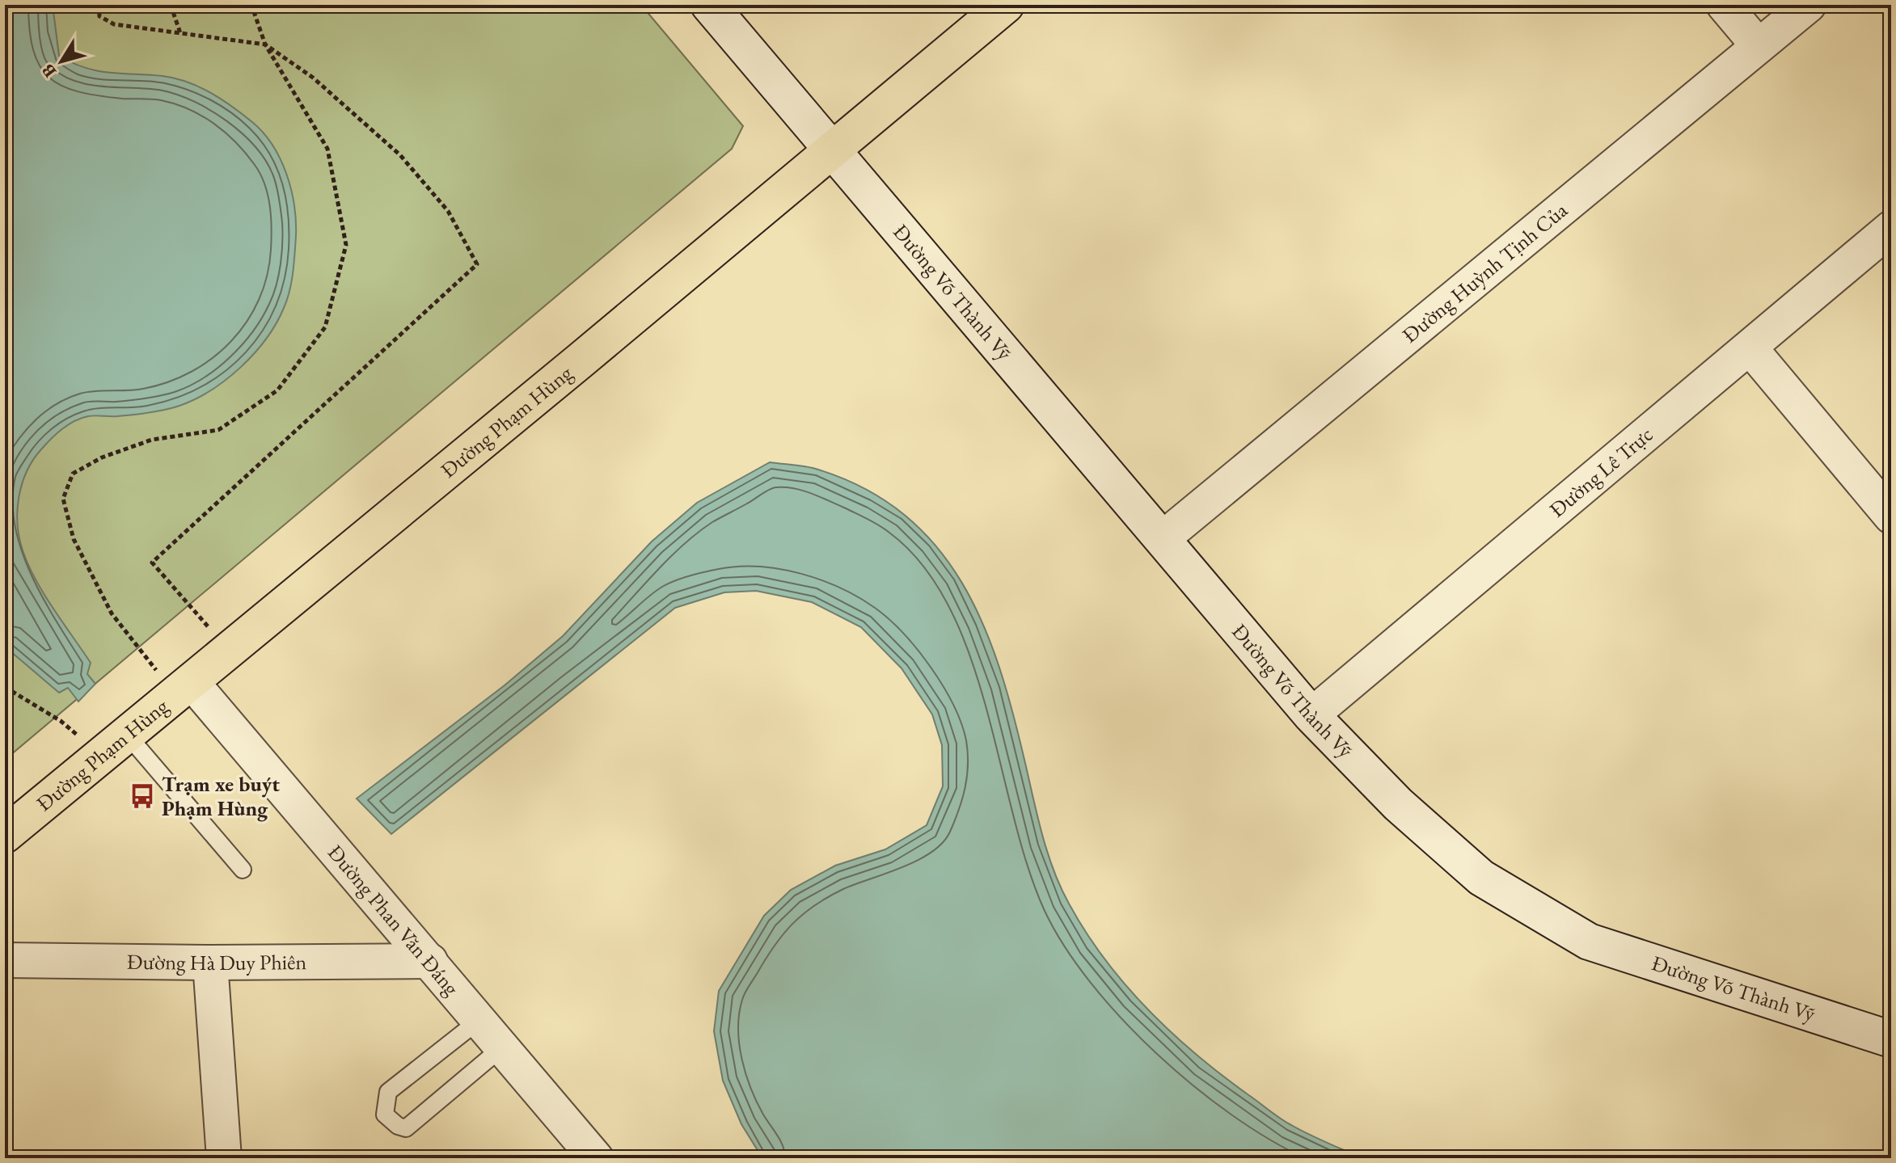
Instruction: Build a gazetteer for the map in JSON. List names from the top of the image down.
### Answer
{
  "streets": {
    "main road": ["Đường Phạm Hùng"],
    "street": [
      "Đường Huỳnh Tịnh Của",
      "Đường Võ Thành Vỹ",
      "Đường Lê Trực",
      "Đường Phan Văn Đáng",
      "Đường Hà Duy Phiên"
    ]
  },
  "crossings": [
    ["Đường Huỳnh Tịnh Của", "Đường Võ Thành Vỹ"],
    ["Đường Võ Thành Vỹ", "Đường Phạm Hùng"],
    ["Đường Võ Thành Vỹ", "Đường Lê Trực"],
    ["Đường Phạm Hùng", "Đường Phan Văn Đáng"],
    ["Đường Phan Văn Đáng", "Đường Hà Duy Phiên"]
  ],
  "places": {
    "bus stop": ["Trạm xe buýt Phạm Hùng"]
  },
  "north": "bottom left"
}
